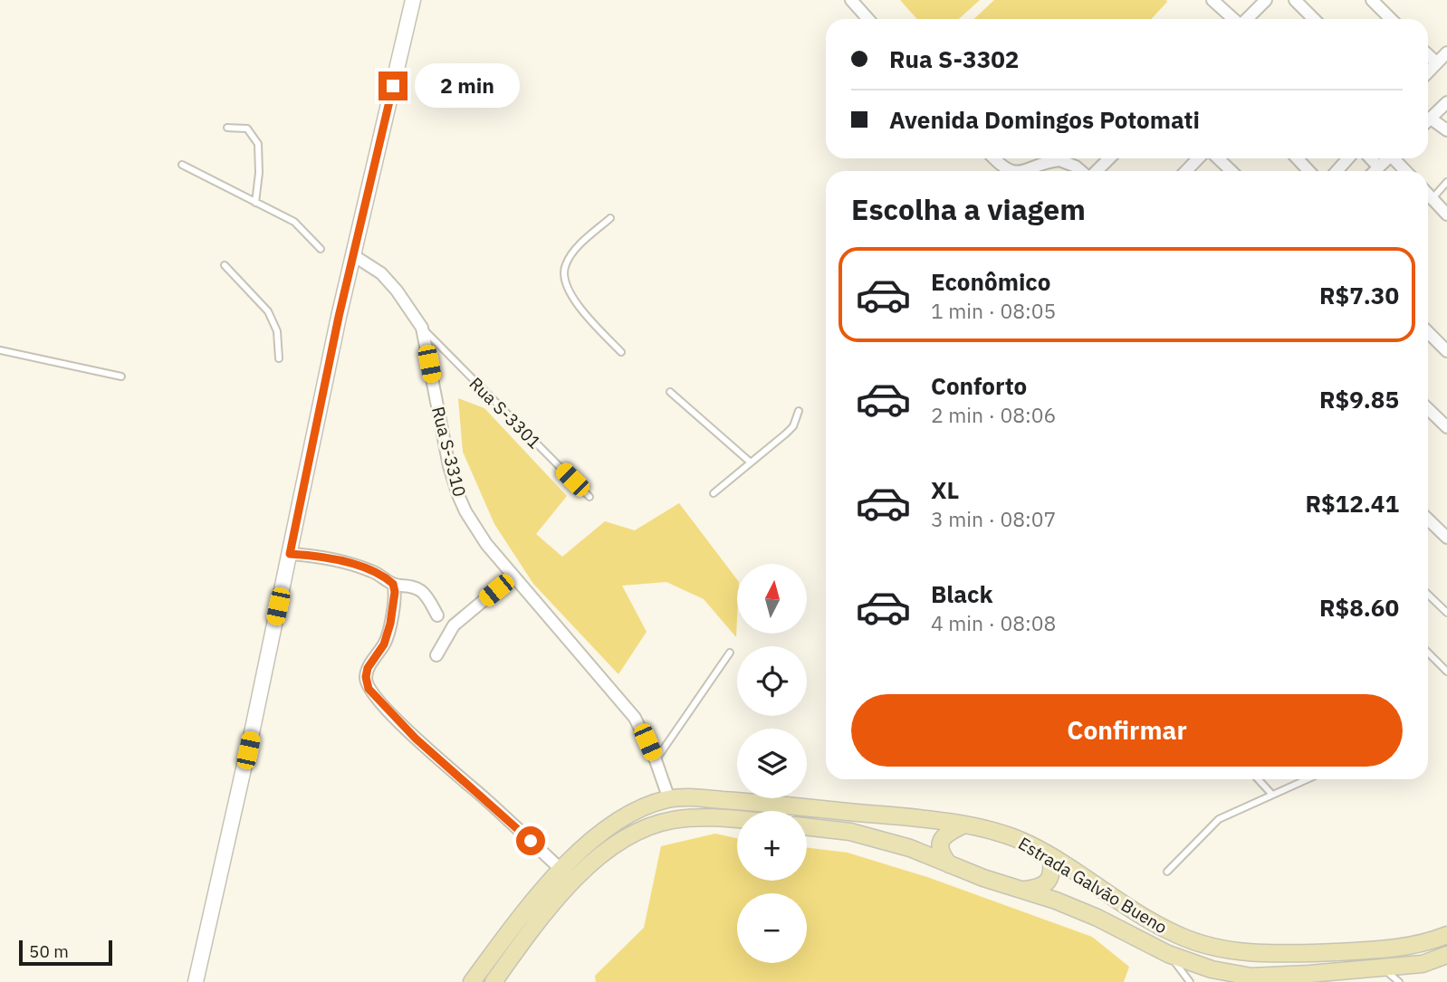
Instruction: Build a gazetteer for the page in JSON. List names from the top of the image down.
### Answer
{
  "streets": {
    "main road": ["Estrada Galvão Bueno"],
    "street": ["Rua S-3310"],
    "lane": ["Rua S-3301"]
  },
  "crossings": [
    ["Rua S-3301", "Rua S-3310"],
    ["Rua S-3310", "Estrada Galvão Bueno"]
  ],
  "scale_bar": "50 m",
  "north": "top",
  "page": {
    "banner": ["Rua S-3302", "Avenida Domingos Potomati"],
    "bubble": "2 min",
    "heading": "Escolha a viagem",
    "list": [
      {
        "name": "Econômico",
        "note": "1 min · 08:05",
        "value": "R$7.30"
      },
      {
        "name": "Conforto",
        "note": "2 min · 08:06",
        "value": "R$9.85"
      },
      {
        "name": "XL",
        "note": "3 min · 08:07",
        "value": "R$12.41"
      },
      {
        "name": "Black",
        "note": "4 min · 08:08",
        "value": "R$8.60"
      }
    ],
    "map_buttons": ["+", "−"],
    "buttons": "Confirmar",
    "scale": "50 m"
  }
}
